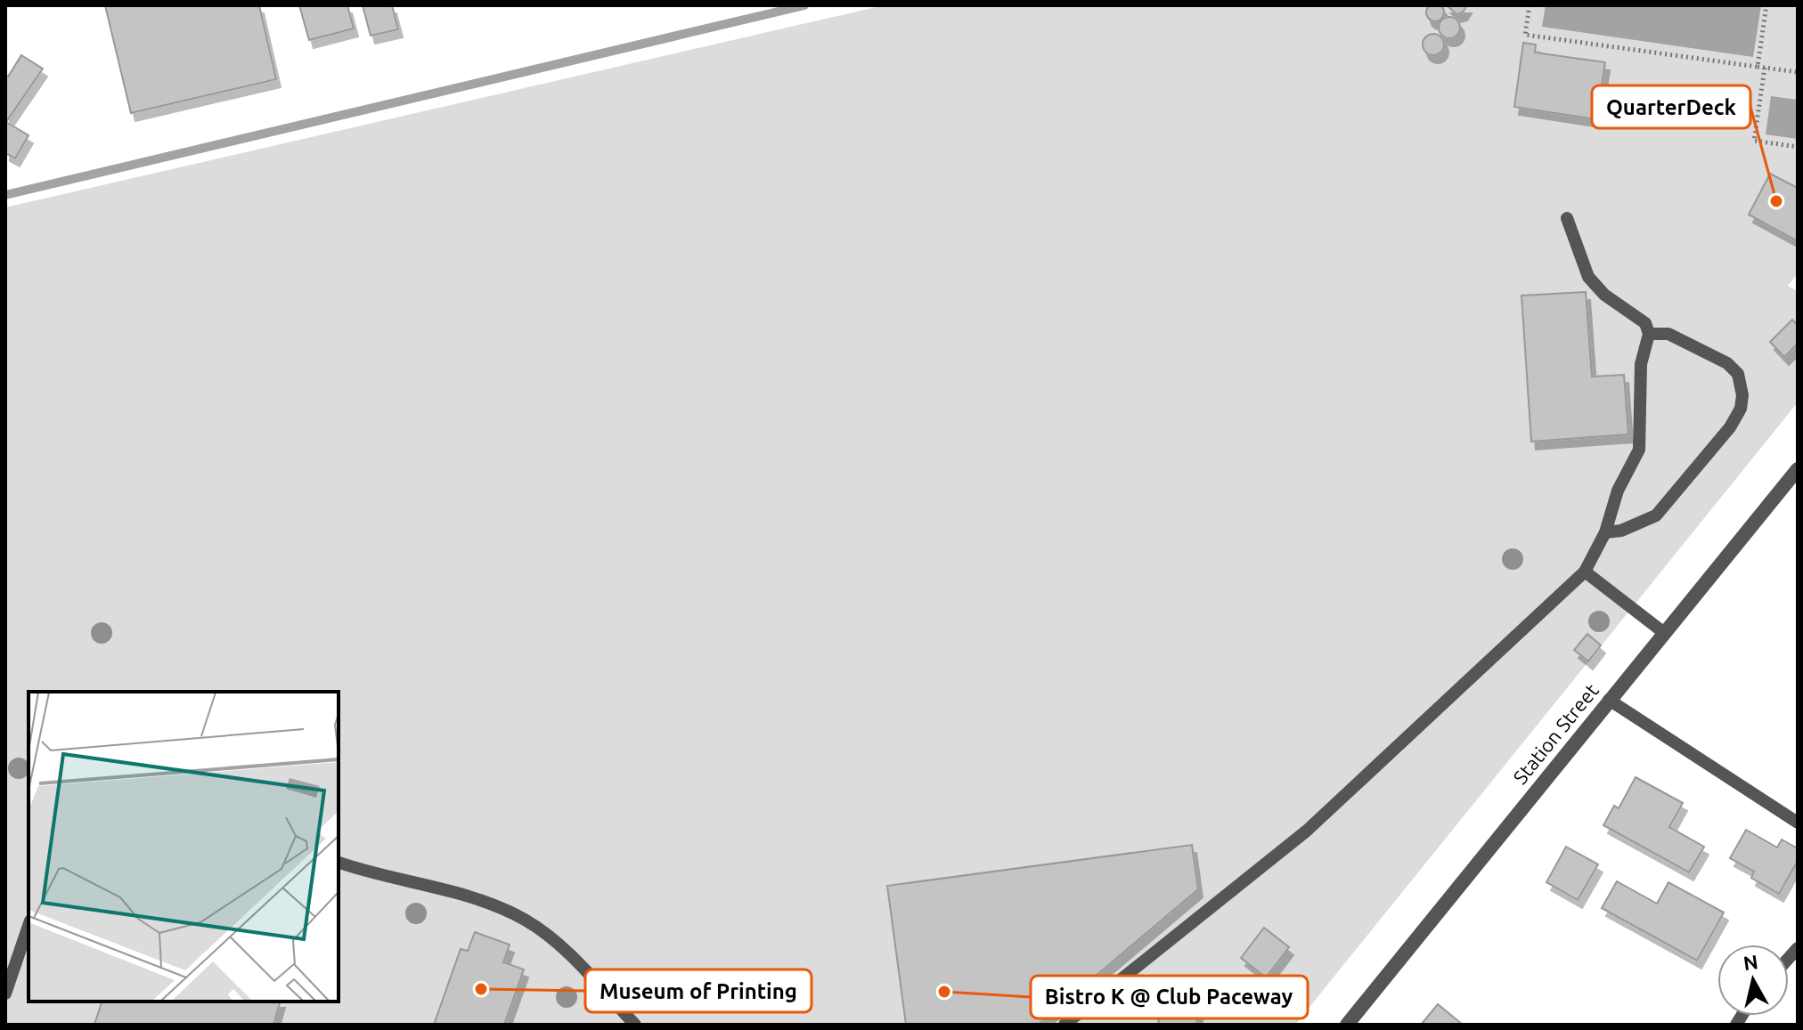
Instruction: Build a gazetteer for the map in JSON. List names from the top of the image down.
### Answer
{
  "streets": {
    "street": ["Station Street"]
  },
  "places": ["QuarterDeck", "Museum of Printing", "Bistro K @ Club Paceway"],
  "north": "top"
}
